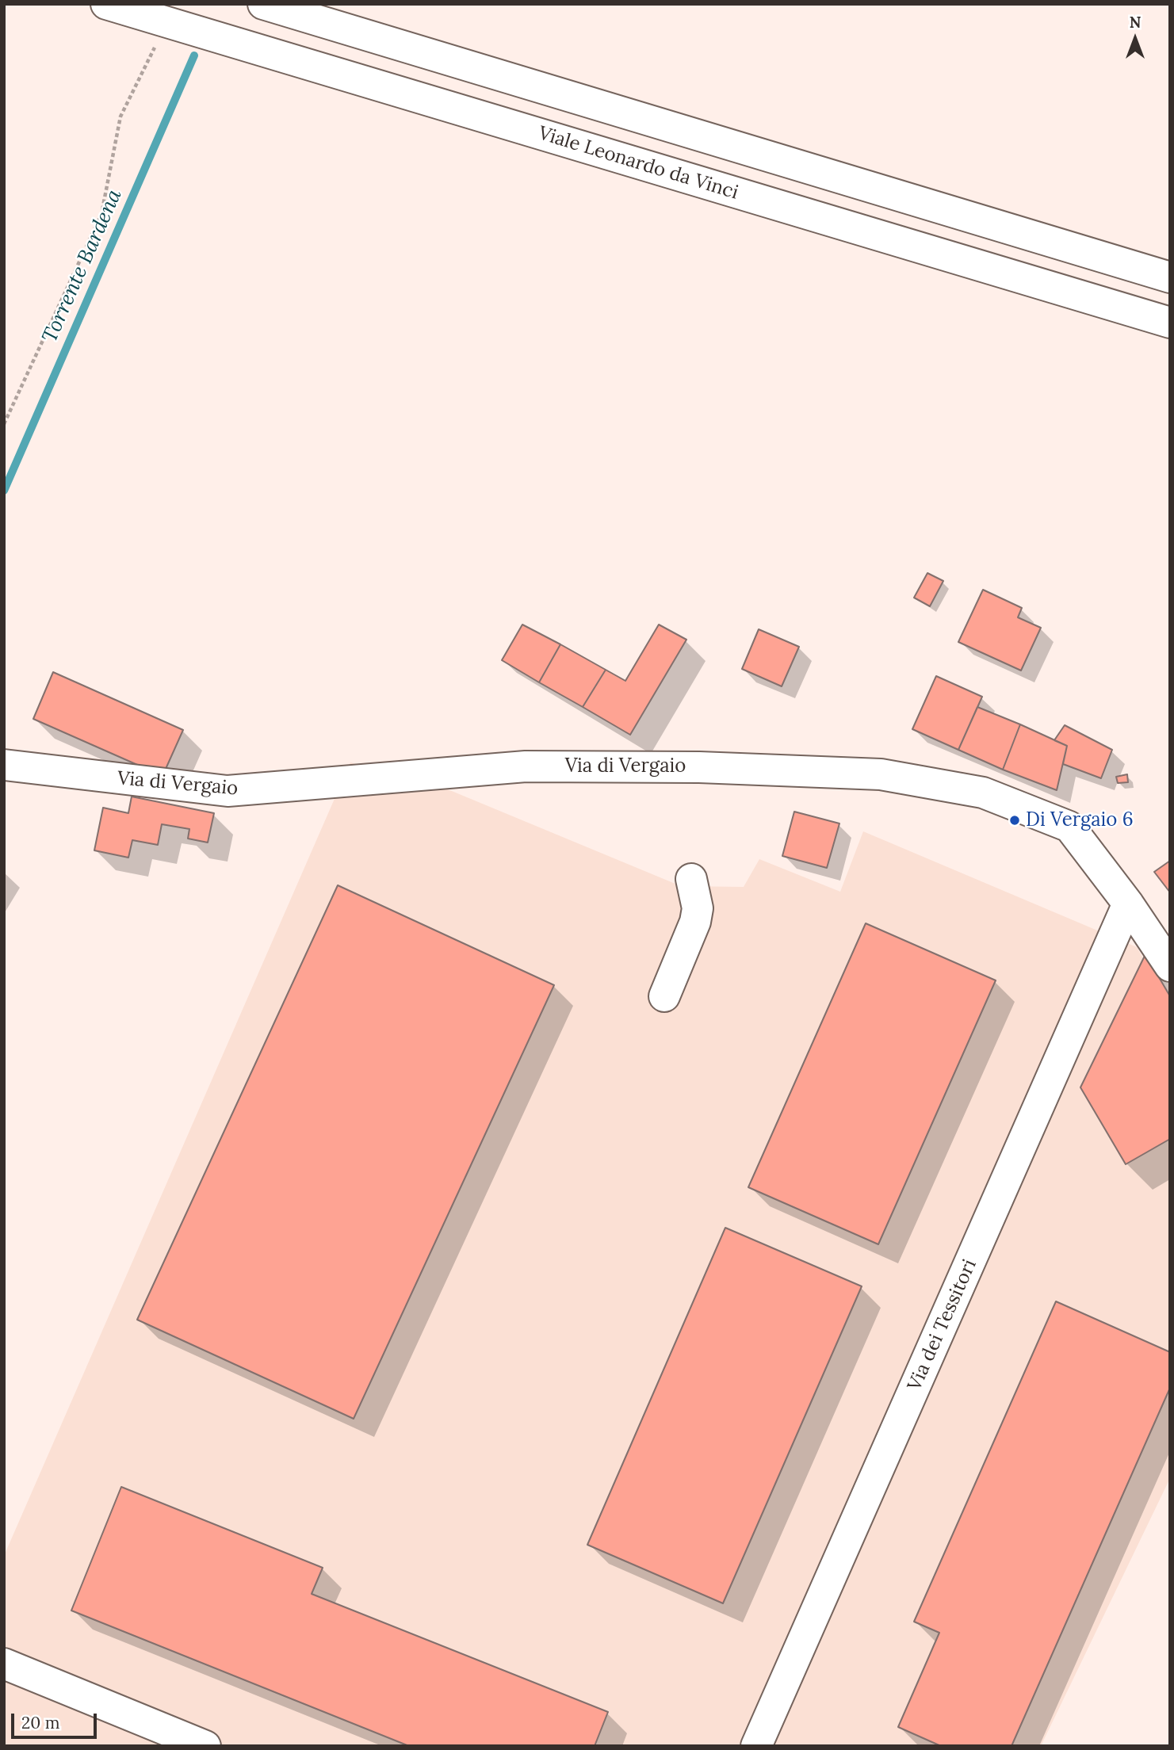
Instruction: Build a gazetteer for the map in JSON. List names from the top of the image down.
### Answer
{
  "streets": {
    "main road": ["Viale Leonardo da Vinci", "Via di Vergaio", "Via dei Tessitori"]
  },
  "crossings": [
    ["Via di Vergaio", "Via dei Tessitori"]
  ],
  "water": ["Torrente Bardena"],
  "places": ["Di Vergaio 6"],
  "scale_bar": "20 m",
  "north": "top"
}
